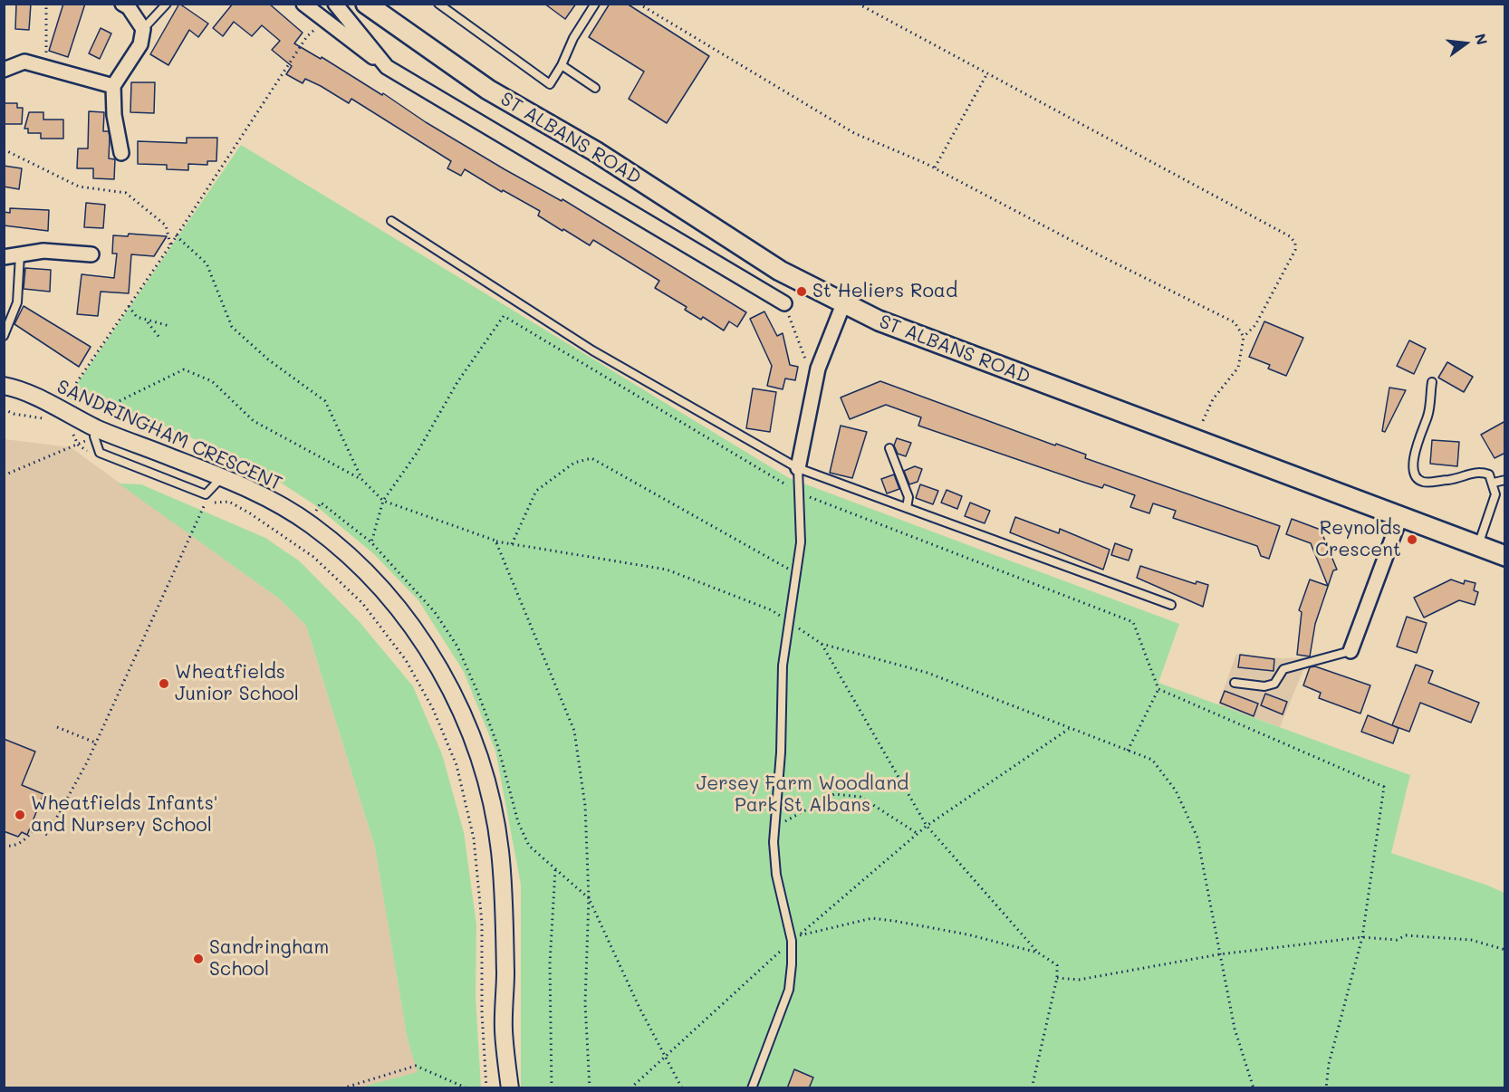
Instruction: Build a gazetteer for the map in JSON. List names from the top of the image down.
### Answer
{
  "streets": {
    "main road": ["ST ALBANS ROAD"],
    "street": ["SANDRINGHAM CRESCENT"]
  },
  "parks": ["Jersey Farm Woodland Park St Albans"],
  "places": [
    "St Heliers Road",
    "Reynolds Crescent",
    "Wheatfields Junior School",
    "Wheatfields Infants' and Nursery School",
    "Sandringham School"
  ],
  "north": "right"
}
